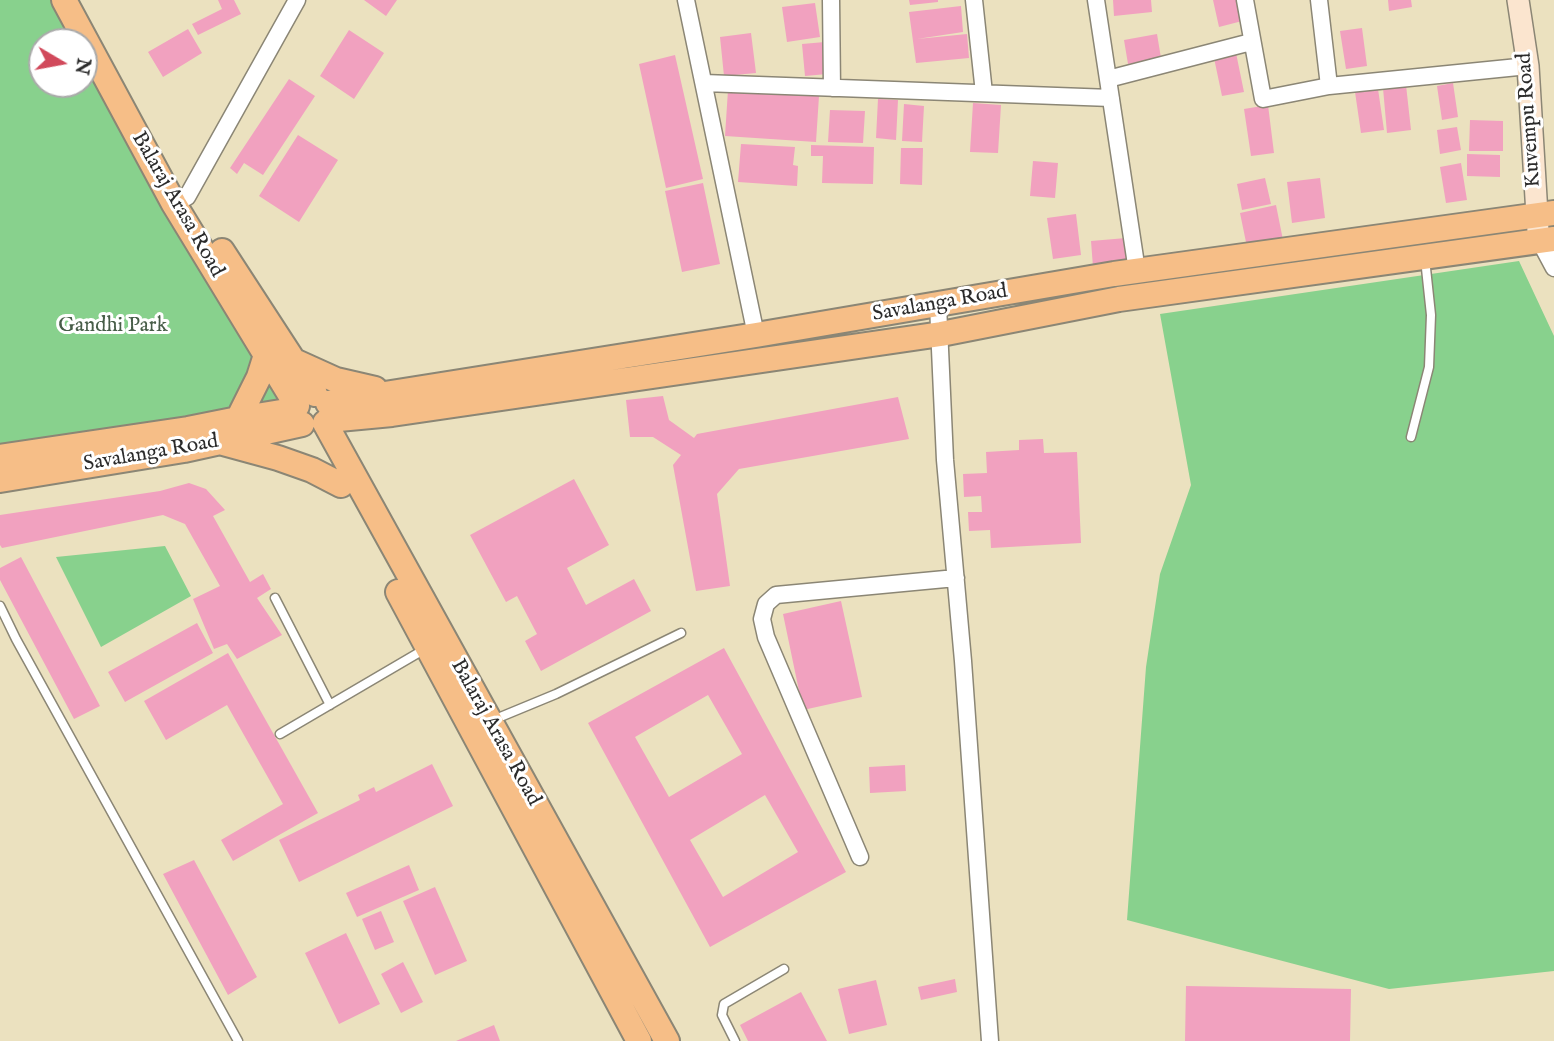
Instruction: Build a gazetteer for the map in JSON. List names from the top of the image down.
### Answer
{
  "streets": {
    "main road": ["Kuvempu Road", "Balaraj Arasa Road", "Savalanga Road"]
  },
  "crossings": [
    ["Kuvempu Road", "Savalanga Road"],
    ["Balaraj Arasa Road", "Savalanga Road"]
  ],
  "parks": ["Gandhi Park"],
  "north": "right"
}
